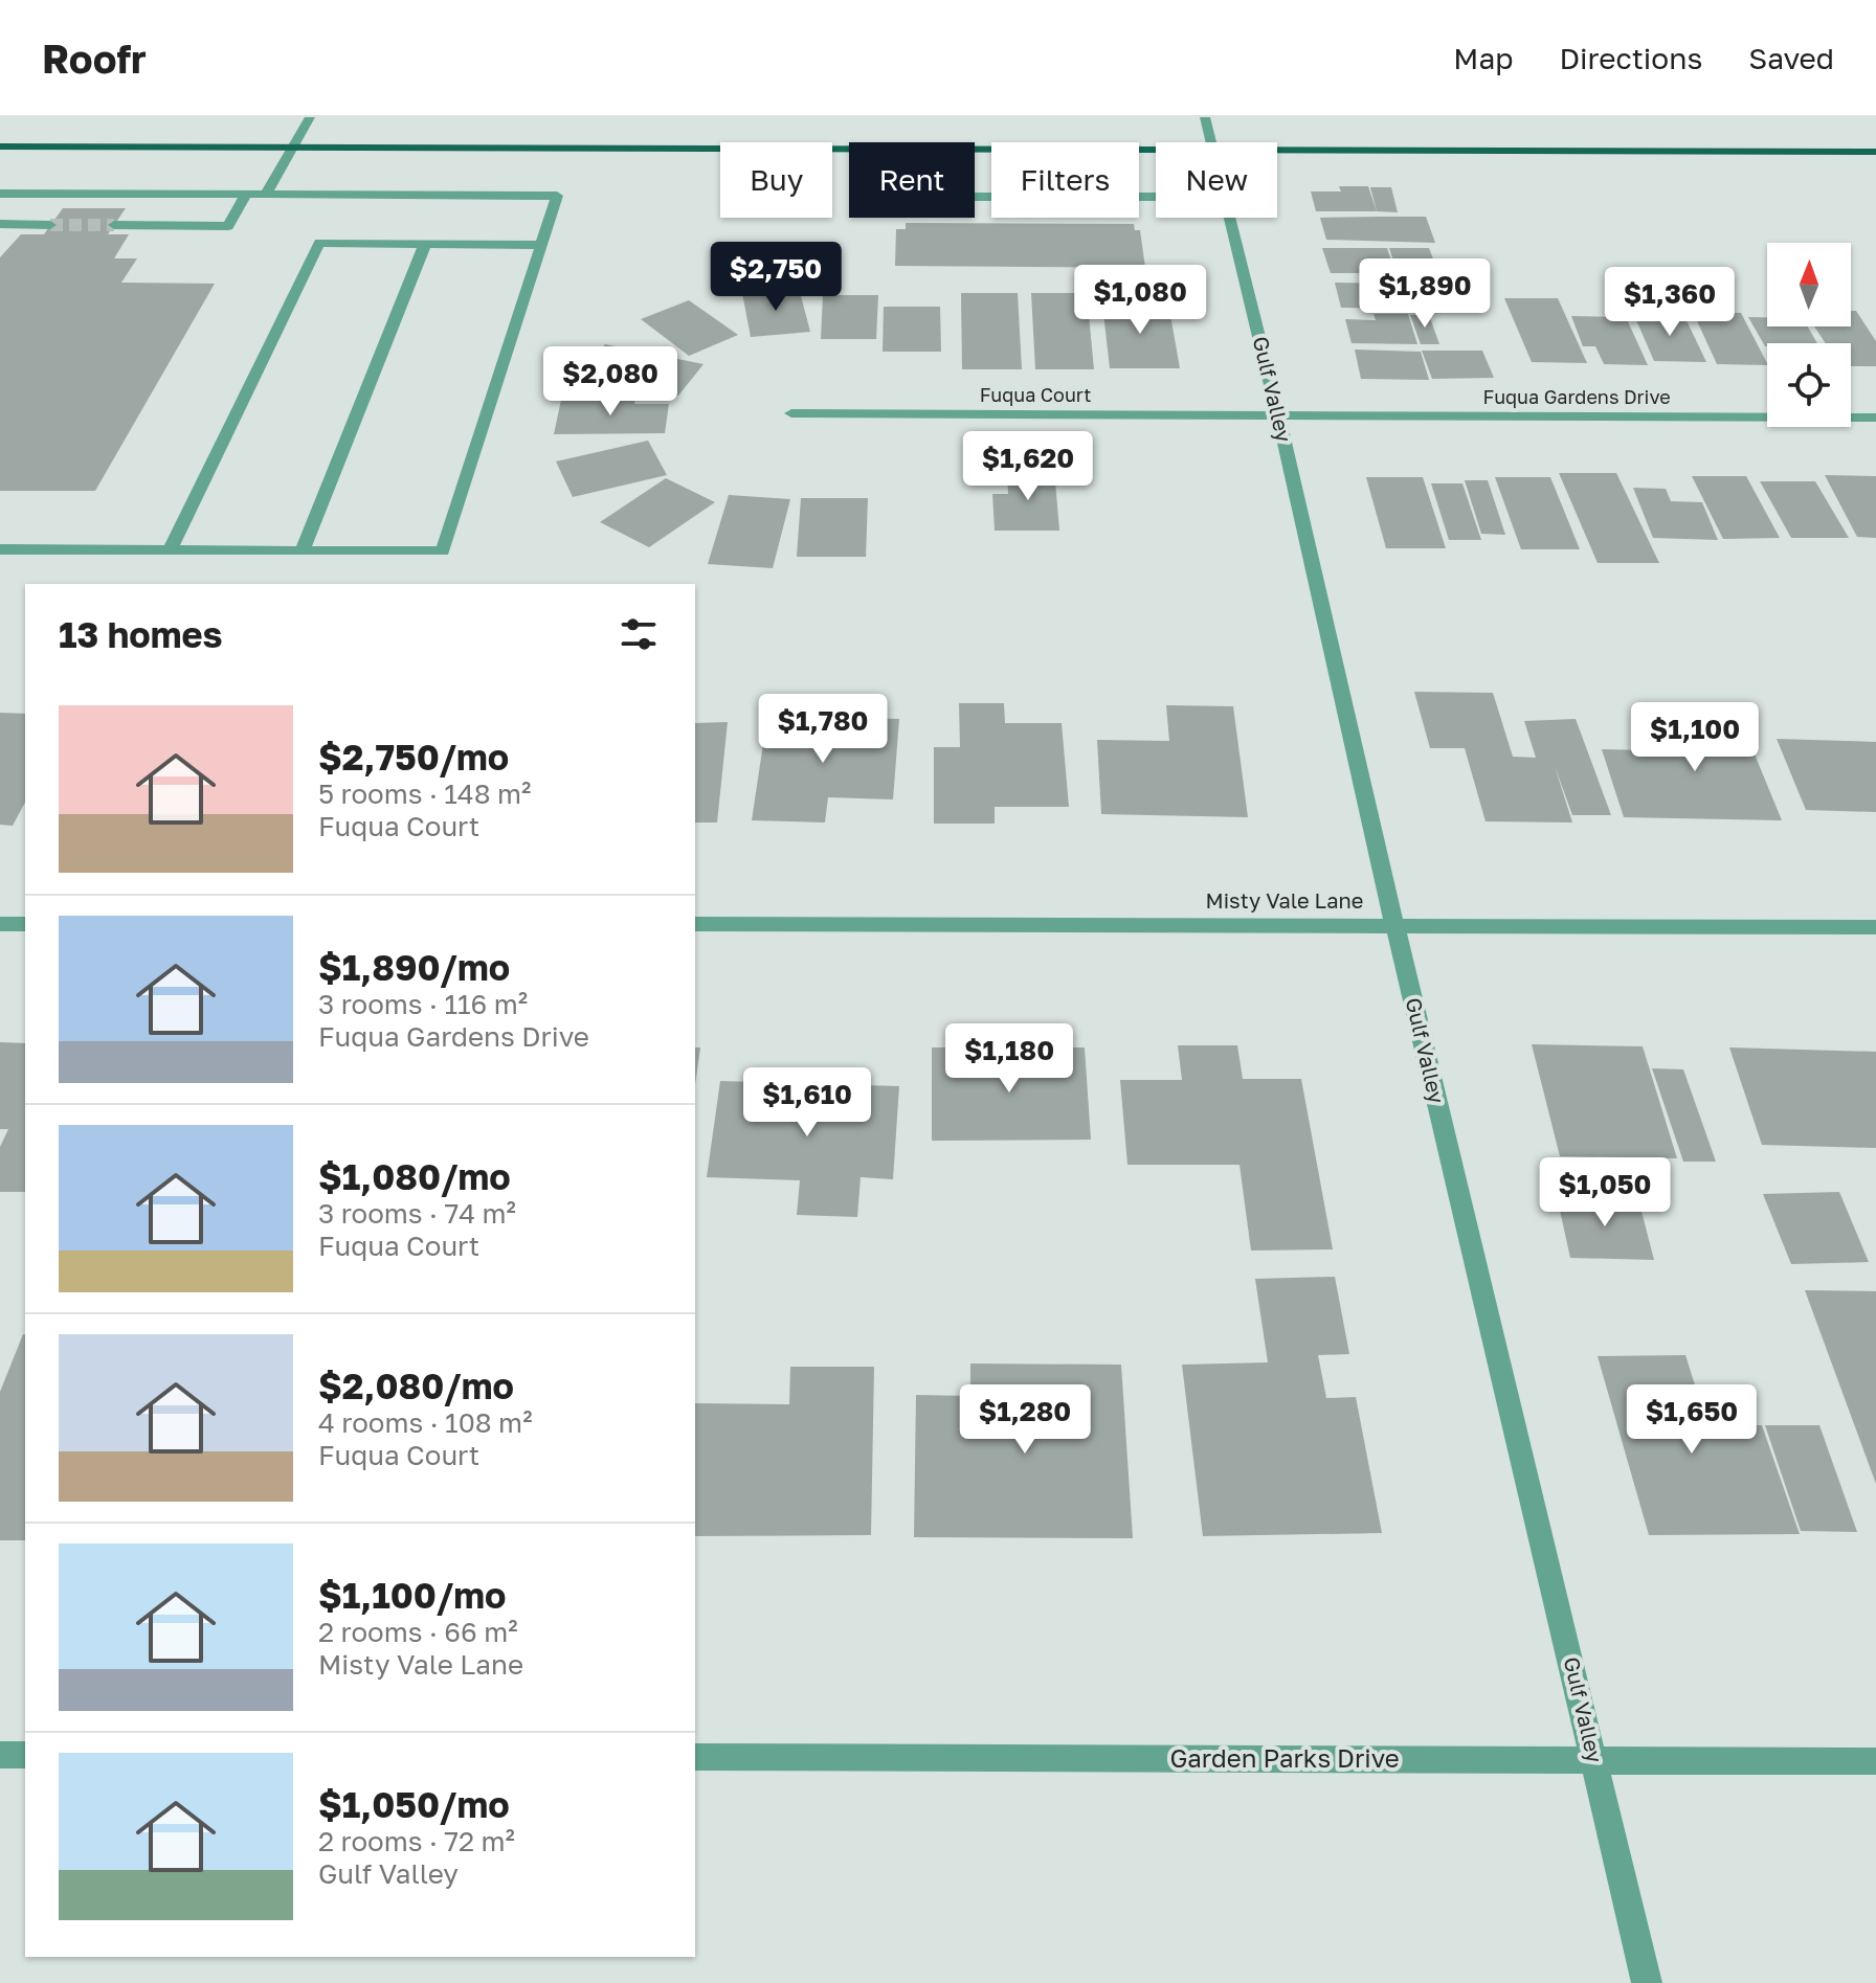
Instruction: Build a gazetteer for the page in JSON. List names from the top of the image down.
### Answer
{
  "streets": {
    "street": [
      "Gulf Valley",
      "Fuqua Court",
      "Fuqua Gardens Drive",
      "Misty Vale Lane",
      "Garden Parks Drive"
    ]
  },
  "crossings": [
    ["Gulf Valley", "Fuqua Court"],
    ["Gulf Valley", "Fuqua Gardens Drive"],
    ["Gulf Valley", "Misty Vale Lane"],
    ["Gulf Valley", "Garden Parks Drive"],
    ["Fuqua Court", "Fuqua Gardens Drive"]
  ],
  "north": "top",
  "page": {
    "header": "Roofr",
    "nav": ["Map", "Directions", "Saved"],
    "chip": [
      "Buy",
      "Rent",
      "Filters",
      "New"
    ],
    "price": [
      "$2,750",
      "$1,890",
      "$1,080",
      "$1,360",
      "$2,080",
      "$1,620",
      "$1,780",
      "$1,100",
      "$1,180",
      "$1,610",
      "$1,050",
      "$1,280",
      "$1,650"
    ],
    "heading": "13 homes",
    "list": [
      {
        "name": "$2,750/mo",
        "note": "5 rooms · 148 m² · Fuqua Court"
      },
      {
        "name": "$1,890/mo",
        "note": "3 rooms · 116 m² · Fuqua Gardens Drive"
      },
      {
        "name": "$1,080/mo",
        "note": "3 rooms · 74 m² · Fuqua Court"
      },
      {
        "name": "$2,080/mo",
        "note": "4 rooms · 108 m² · Fuqua Court"
      },
      {
        "name": "$1,100/mo",
        "note": "2 rooms · 66 m² · Misty Vale Lane"
      },
      {
        "name": "$1,050/mo",
        "note": "2 rooms · 72 m² · Gulf Valley"
      }
    ]
  }
}
